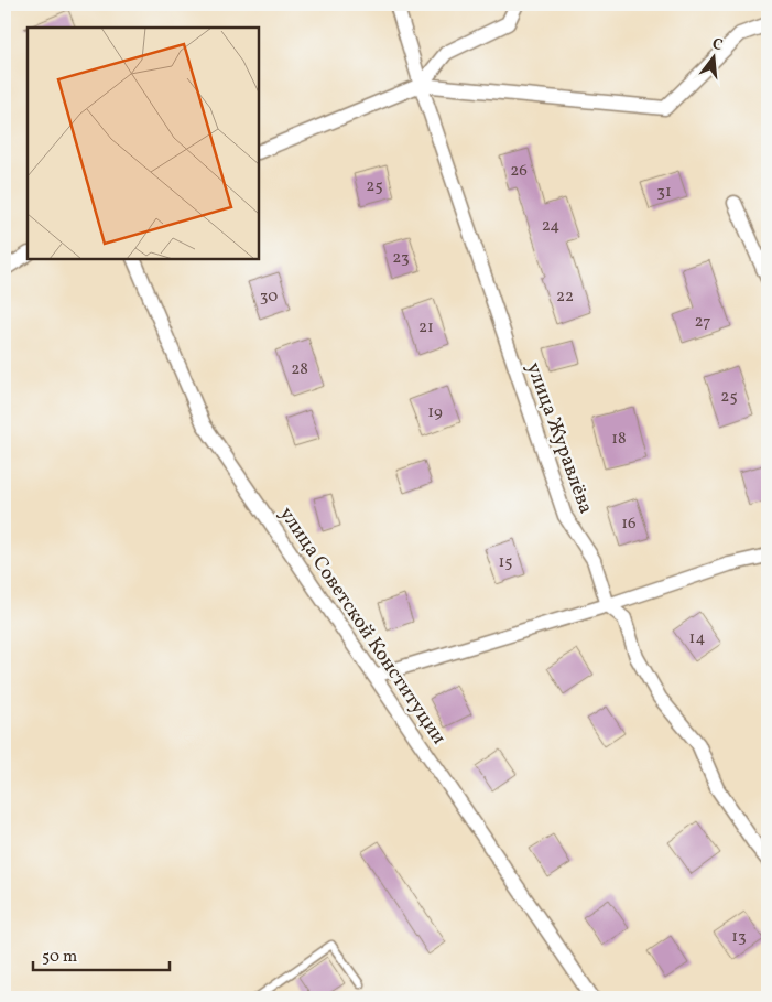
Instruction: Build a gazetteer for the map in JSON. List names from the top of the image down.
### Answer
{
  "streets": {
    "street": ["улица Журавлёва", "улица Советской Конституции"]
  },
  "house_numbers": [
    "26",
    "25",
    "31",
    "24",
    "23",
    "30",
    "22",
    "27",
    "21",
    "28",
    "25",
    "19",
    "18",
    "16",
    "15",
    "14",
    "13"
  ],
  "scale_bar": "50 m",
  "north": "top"
}
